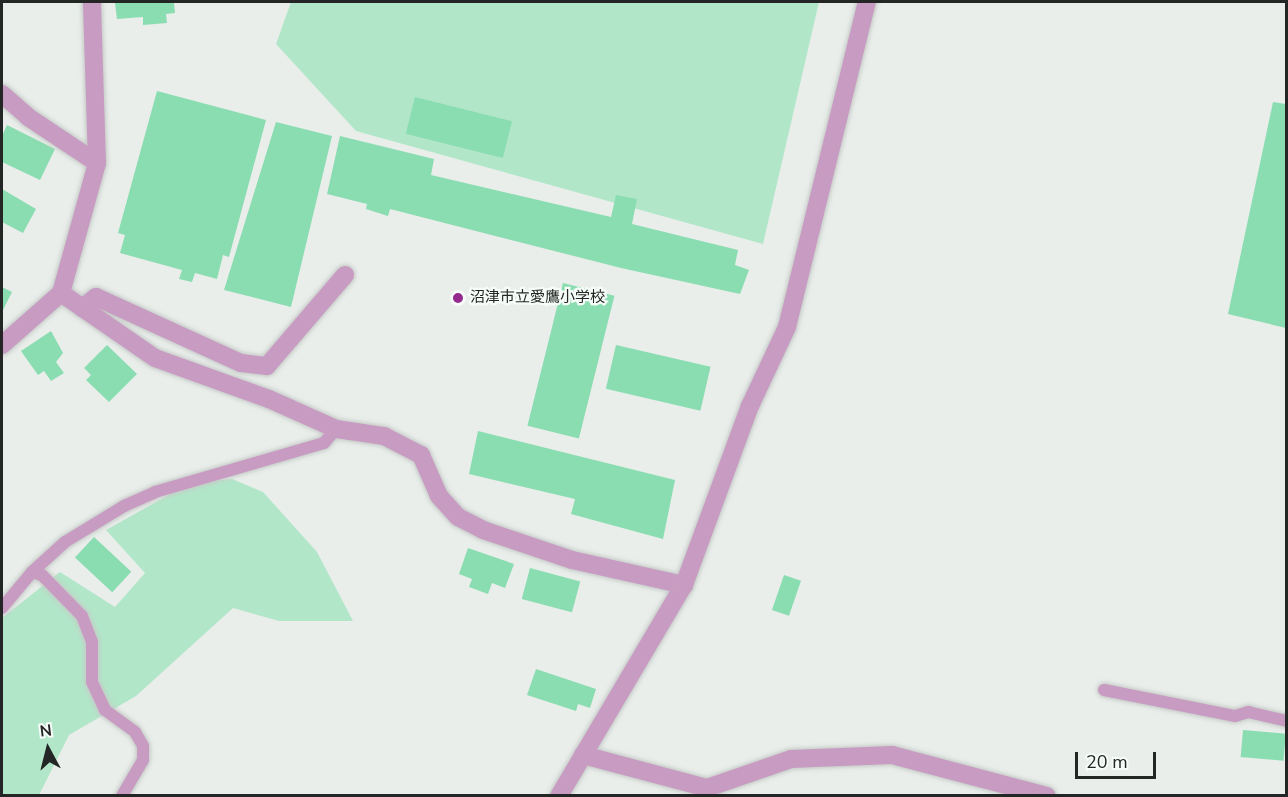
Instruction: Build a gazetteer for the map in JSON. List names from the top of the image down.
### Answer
{
  "places": ["沼津市立愛鷹小学校"],
  "scale_bar": "20 m",
  "north": "top"
}
